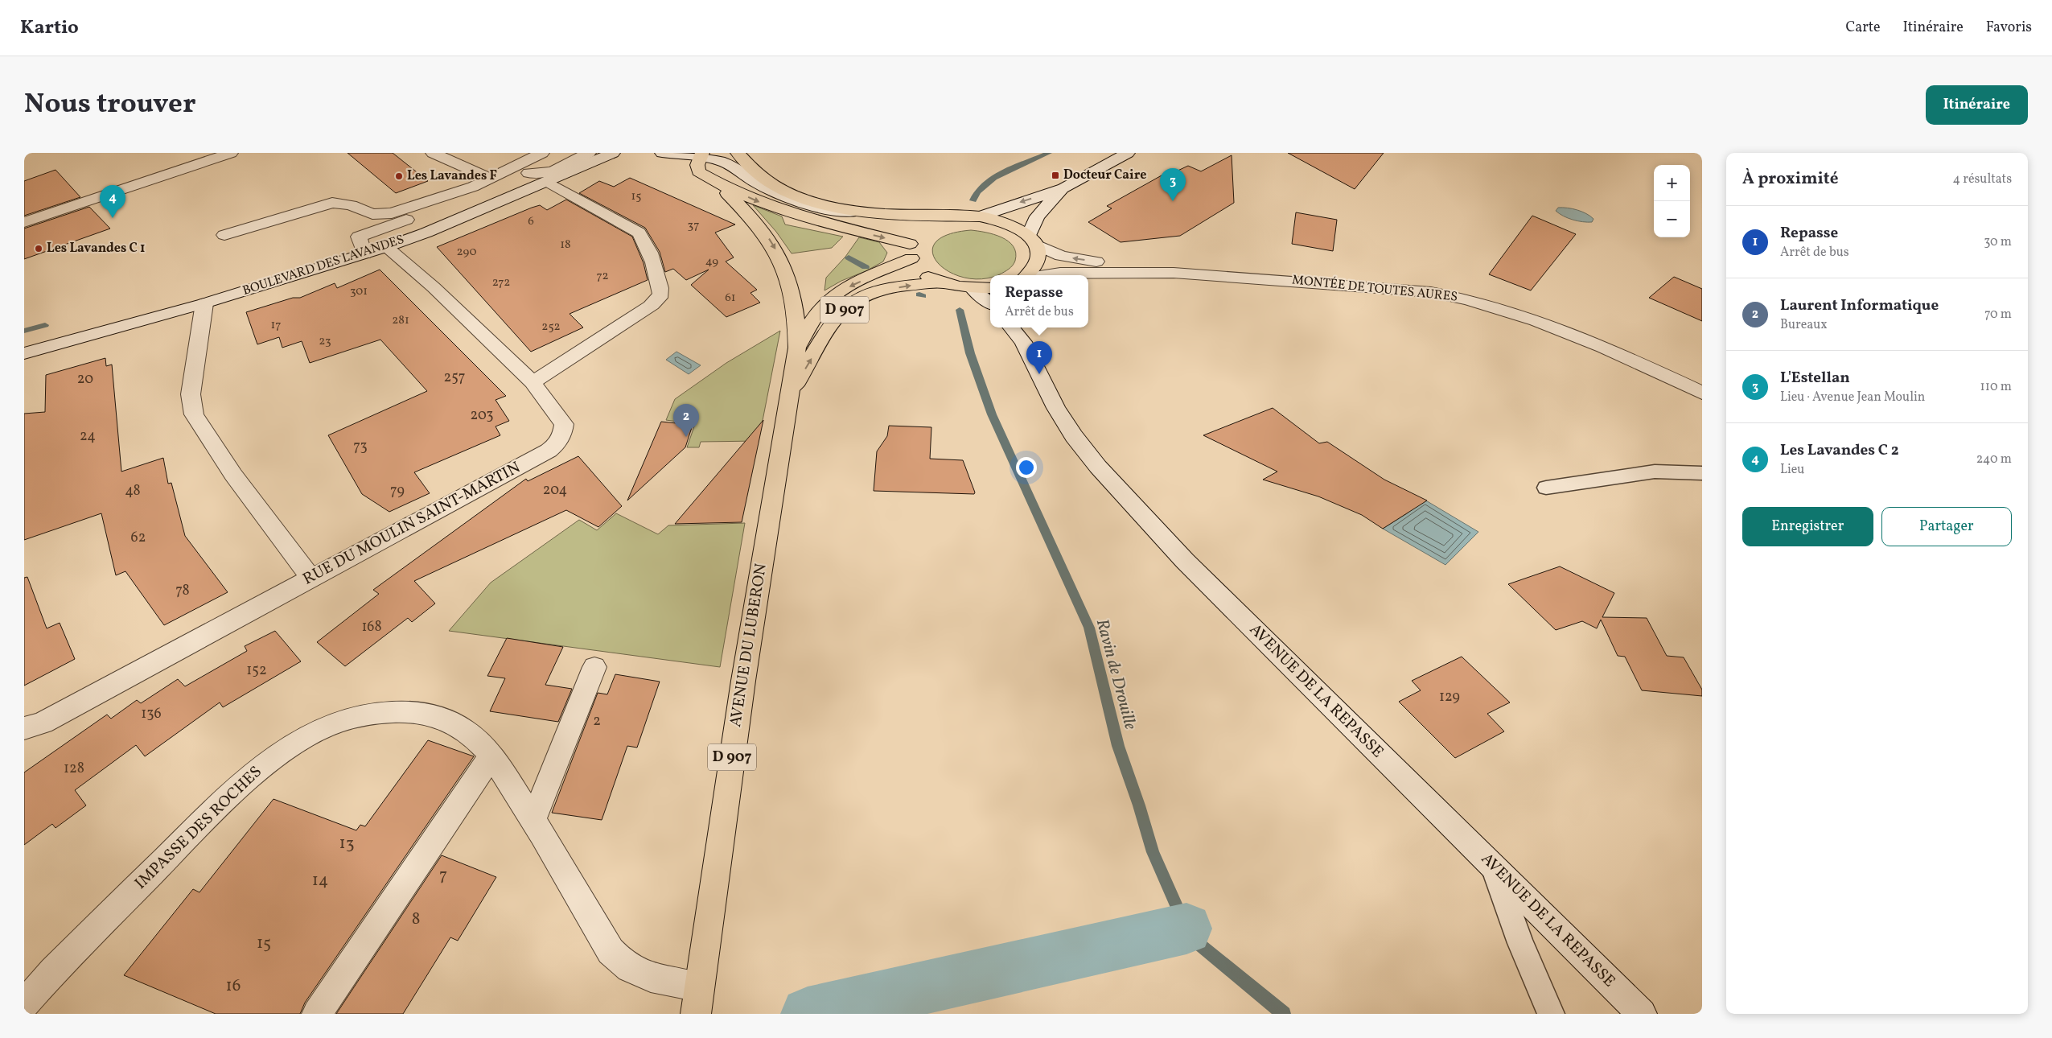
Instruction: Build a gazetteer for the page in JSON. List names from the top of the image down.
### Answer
{
  "streets": {
    "main road": ["D 907", "AVENUE DU LUBERON"],
    "street": [
      "BOULEVARD DES LAVANDES",
      "MONTÉE DE TOUTES AURES",
      "RUE DU MOULIN SAINT-MARTIN",
      "AVENUE DE LA REPASSE",
      "IMPASSE DES ROCHES"
    ]
  },
  "crossings": [
    ["BOULEVARD DES LAVANDES", "RUE DU MOULIN SAINT-MARTIN"],
    ["AVENUE DU LUBERON", "IMPASSE DES ROCHES"]
  ],
  "water": ["Ravin de Drouille"],
  "places": {
    "transit": ["Docteur Caire"],
    "other": ["Les Lavandes F", "Les Lavandes C 1"]
  },
  "house_numbers": [
    "15",
    "6",
    "37",
    "18",
    "290",
    "49",
    "72",
    "272",
    "301",
    "61",
    "281",
    "17",
    "252",
    "23",
    "257",
    "20",
    "203",
    "24",
    "73",
    "204",
    "48",
    "79",
    "62",
    "78",
    "168",
    "152",
    "129",
    "136",
    "2",
    "128",
    "13",
    "7",
    "14",
    "8",
    "15",
    "16"
  ],
  "page": {
    "header": "Kartio",
    "nav": ["Carte", "Itinéraire", "Favoris"],
    "title": "Nous trouver",
    "buttons": [
      "Itinéraire",
      ["Enregistrer", "Partager"]
    ],
    "heading": ["À proximité", "4 résultats"],
    "map_buttons": ["+", "−"],
    "pins": [
      "3",
      "4",
      "1",
      "2"
    ],
    "list": [
      {
        "mark": "1",
        "name": "Repasse",
        "note": "Arrêt de bus",
        "value": "30 m"
      },
      {
        "mark": "2",
        "name": "Laurent Informatique",
        "note": "Bureaux",
        "value": "70 m"
      },
      {
        "mark": "3",
        "name": "L'Estellan",
        "note": "Lieu · Avenue Jean Moulin",
        "value": "110 m"
      },
      {
        "mark": "4",
        "name": "Les Lavandes C 2",
        "note": "Lieu",
        "value": "240 m"
      }
    ],
    "popup": ["Repasse", "Arrêt de bus"]
  }
}
